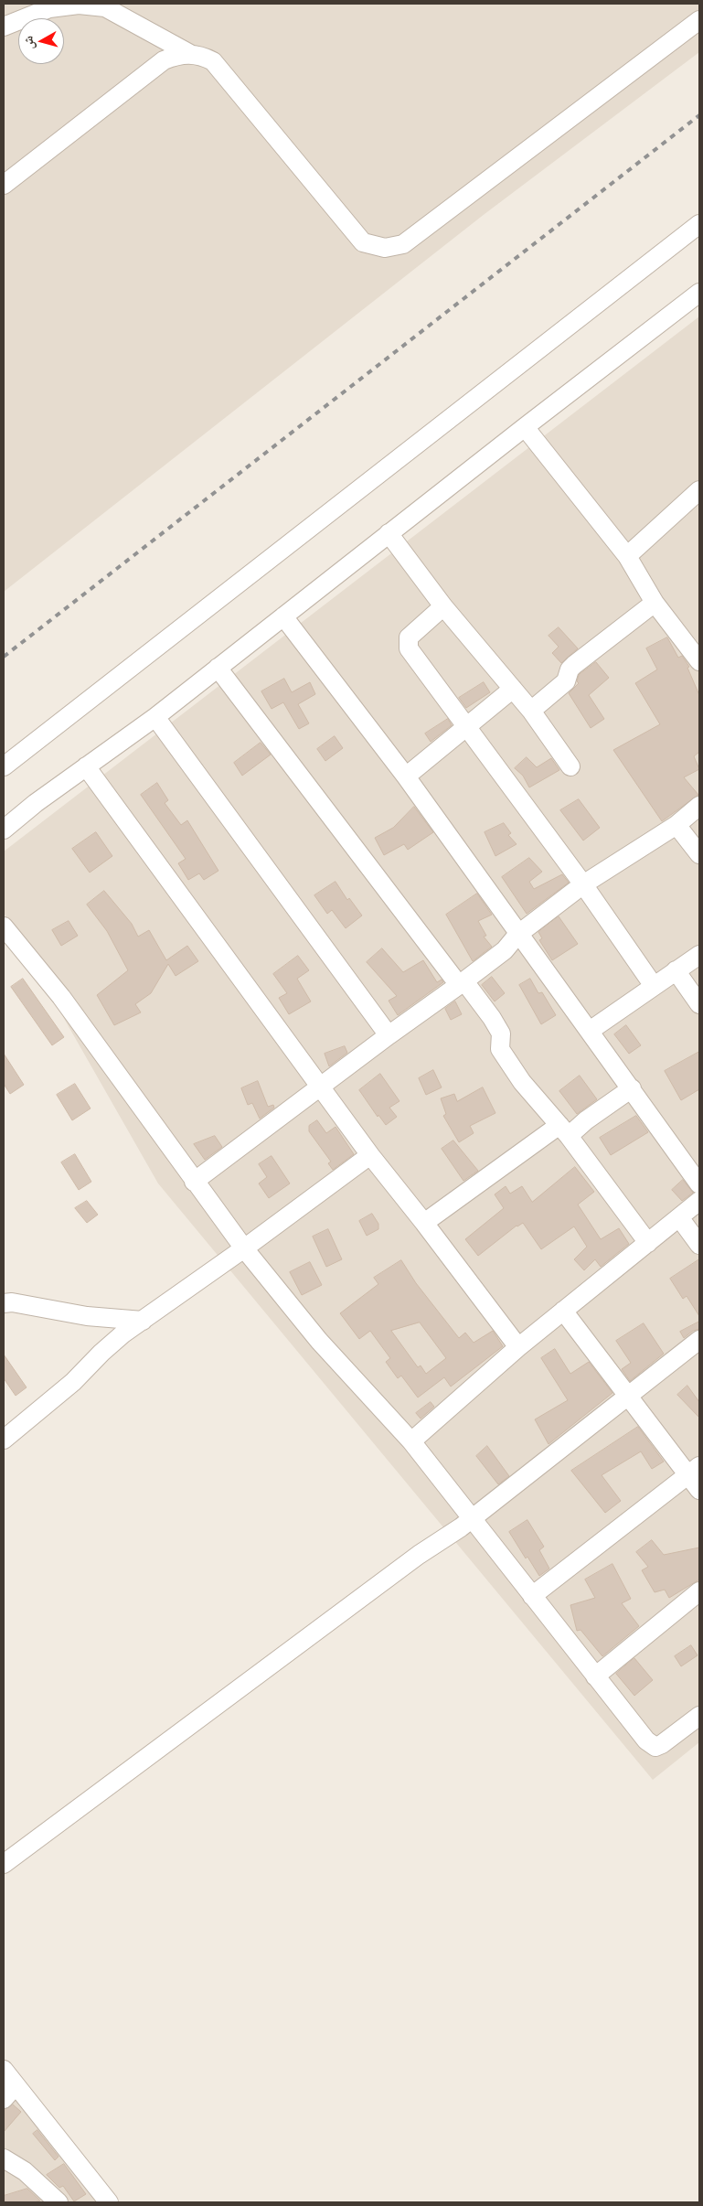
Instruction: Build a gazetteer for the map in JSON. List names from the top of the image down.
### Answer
{
  "north": "left"
}
